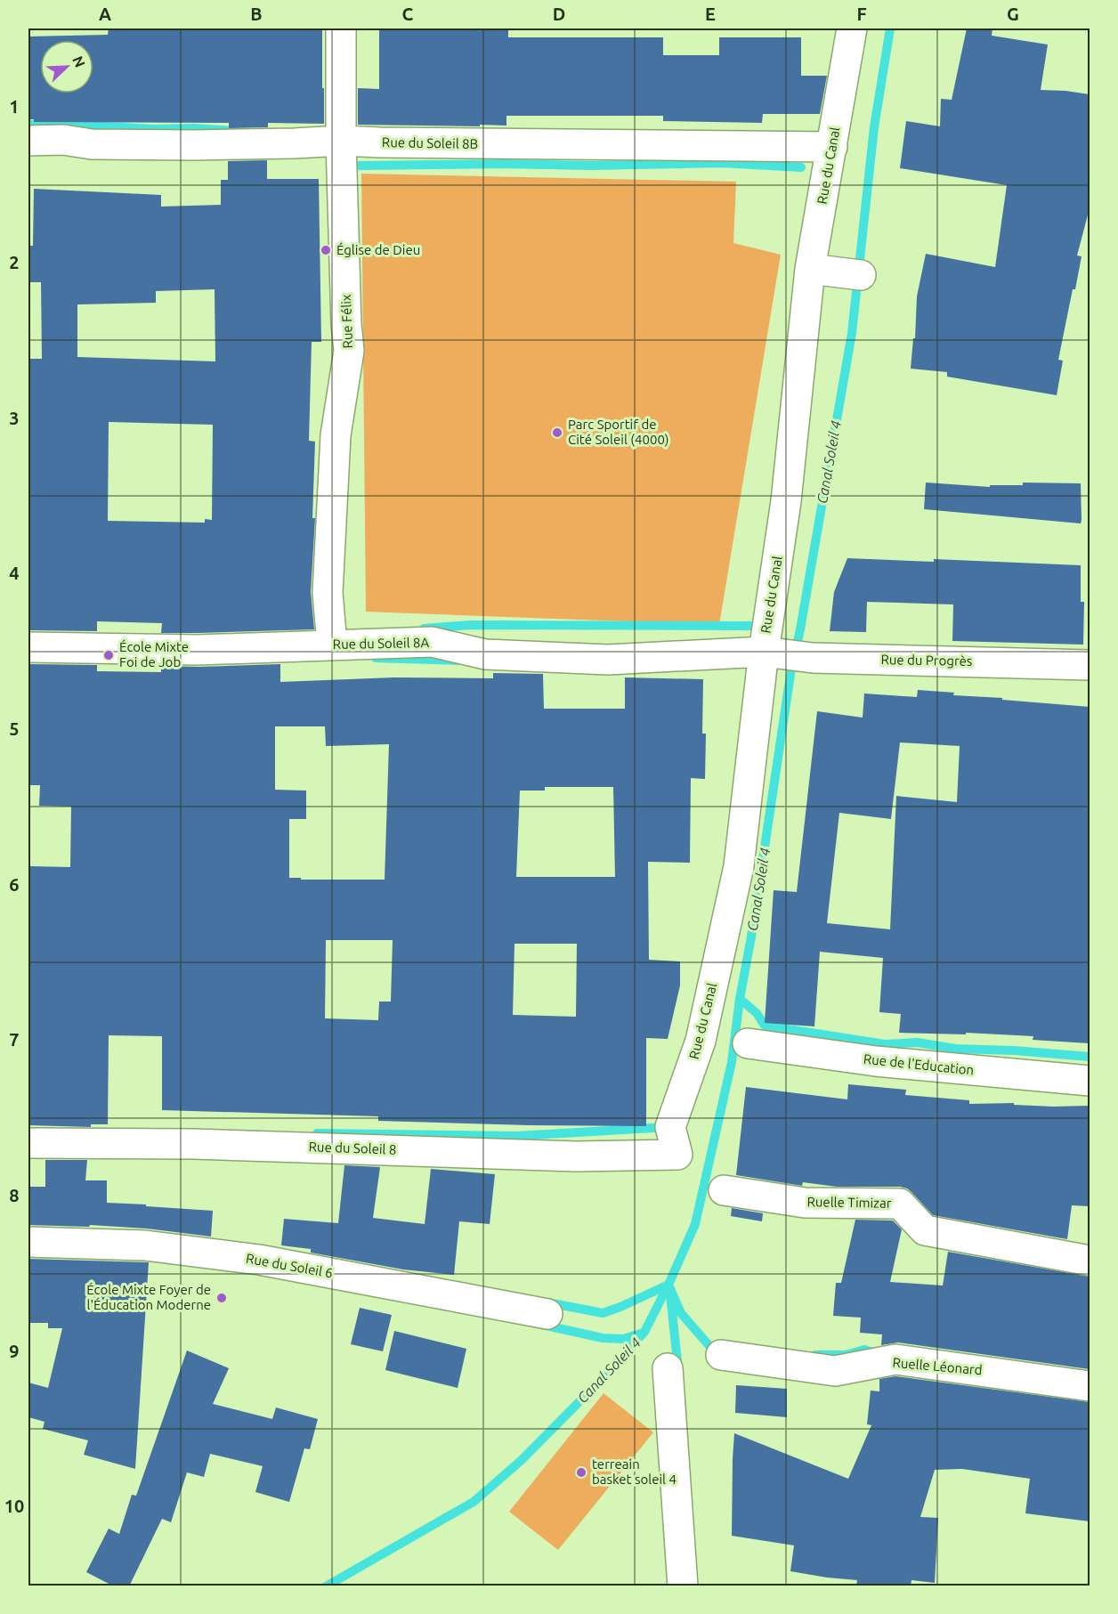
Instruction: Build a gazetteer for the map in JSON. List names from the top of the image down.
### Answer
{
  "streets": {
    "street": [
      "Rue du Soleil 8B",
      "Rue du Canal",
      "Rue Félix",
      "Rue du Soleil 8A",
      "Rue du Progrès",
      "Rue de l'Education",
      "Rue du Soleil 8",
      "Ruelle Timizar",
      "Rue du Soleil 6",
      "Ruelle Léonard"
    ]
  },
  "crossings": [
    ["Rue du Soleil 8B", "Rue du Canal"],
    ["Rue du Soleil 8B", "Rue Félix"],
    ["Rue du Canal", "Rue du Soleil 8A"],
    ["Rue du Canal", "Rue du Progrès"],
    ["Rue du Canal", "Rue du Soleil 8"],
    ["Rue Félix", "Rue du Soleil 8A"],
    ["Rue du Soleil 8A", "Rue du Progrès"]
  ],
  "water": ["Canal Soleil 4"],
  "places": [
    "Église de Dieu",
    "Parc Sportif de Cité Soleil (4000)",
    "École Mixte Foi de Job",
    "École Mixte Foyer de l'Éducation Moderne",
    "terreain basket soleil 4"
  ],
  "north": "top right",
  "grid": {
    "columns": [
      "A",
      "B",
      "C",
      "D",
      "E",
      "F",
      "G"
    ],
    "rows": [
      "1",
      "2",
      "3",
      "4",
      "5",
      "6",
      "7",
      "8",
      "9",
      "10"
    ]
  }
}
